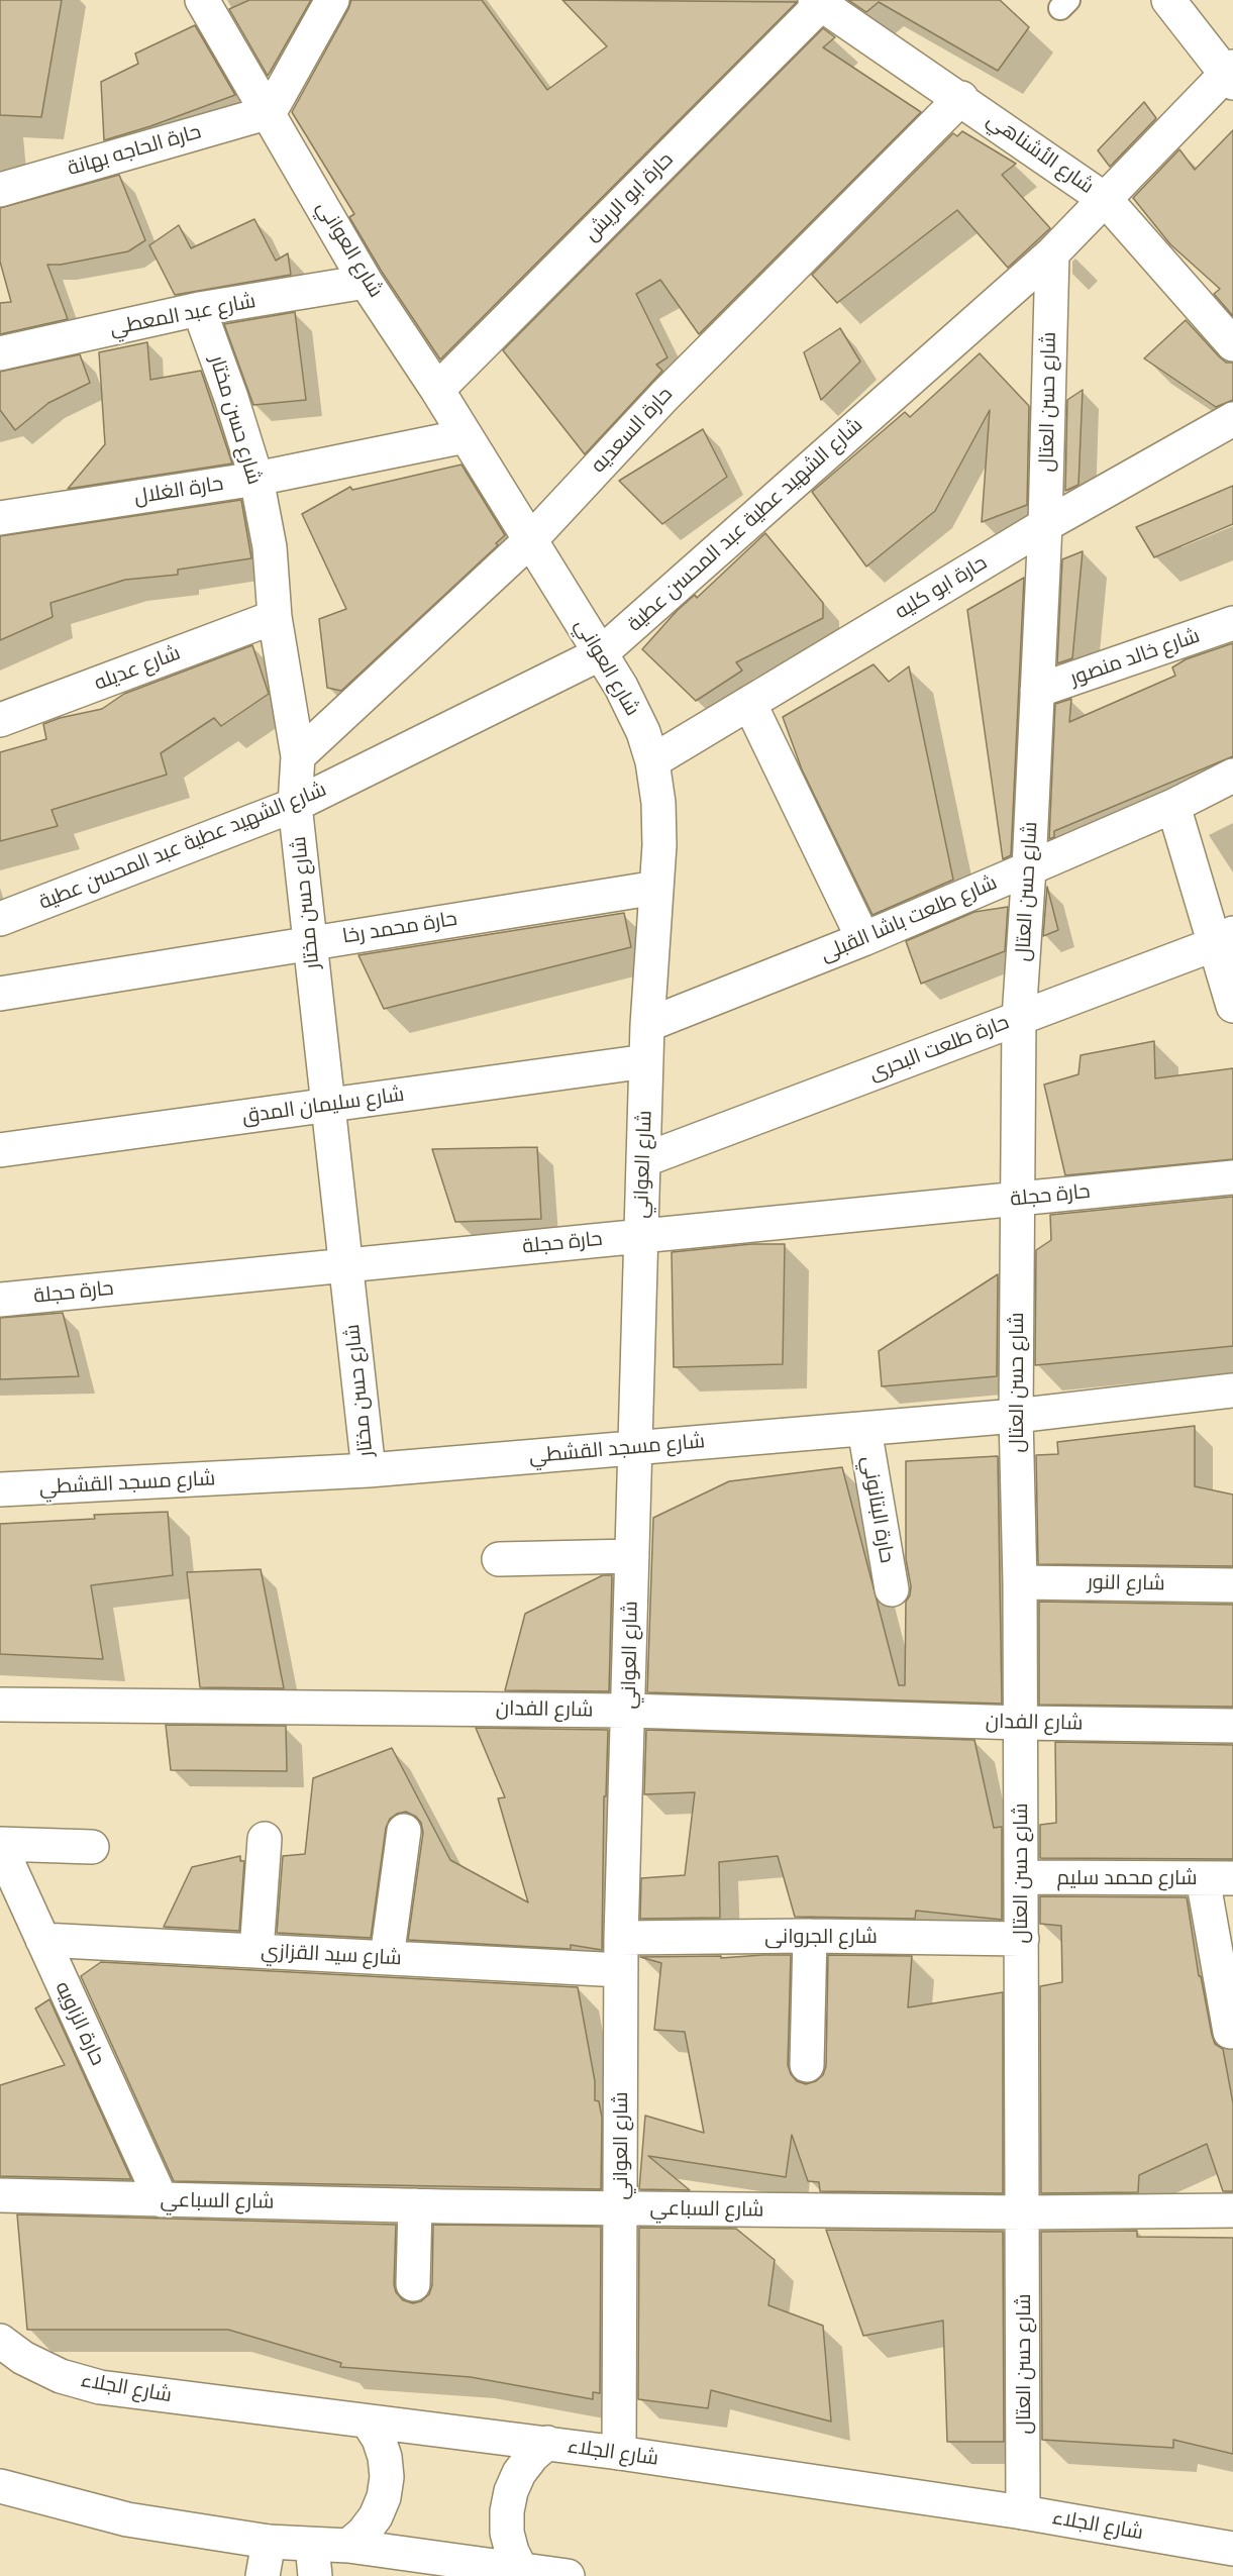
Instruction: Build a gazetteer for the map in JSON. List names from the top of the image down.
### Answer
{
  "streets": {
    "street": [
      "حارة الحاجه بهانة",
      "شارع الأشناهي",
      "حارة ابو الريش",
      "شارع العواني",
      "شارع عبد المعطي",
      "شارع حسن العتال",
      "شارع حسن مختار",
      "حارة السعديه",
      "حارة الغلال",
      "شارع الشهيد عطية عبد المحسن عطية",
      "حارة ابو كليه",
      "شارع خالد منصور",
      "شارع عديله",
      "شارع طلعت باشا القبلى",
      "حارة محمد رخا",
      "حارة طلعت البحرى",
      "شارع سليمان المدق",
      "حارة حجلة",
      "شارع مسجد القشطي",
      "حارة البتانوني",
      "شارع النور",
      "شارع الفدان",
      "شارع محمد سليم",
      "شارع الجروانى",
      "شارع سيد القزازي",
      "حارة الزاويه",
      "شارع السباعي",
      "شارع الجلاء"
    ]
  },
  "crossings": [
    ["حارة الحاجه بهانة", "شارع العواني"],
    ["شارع الأشناهي", "حارة ابو الريش"],
    ["شارع الأشناهي", "حارة السعديه"],
    ["شارع الأشناهي", "شارع الشهيد عطية عبد المحسن عطية"],
    ["حارة ابو الريش", "شارع العواني"],
    ["شارع العواني", "شارع عبد المعطي"],
    ["شارع العواني", "حارة السعديه"],
    ["شارع العواني", "حارة الغلال"],
    ["شارع العواني", "شارع الشهيد عطية عبد المحسن عطية"],
    ["شارع العواني", "حارة ابو كليه"],
    ["شارع العواني", "شارع طلعت باشا القبلى"],
    ["شارع العواني", "حارة محمد رخا"],
    ["شارع العواني", "حارة طلعت البحرى"],
    ["شارع العواني", "شارع سليمان المدق"],
    ["شارع العواني", "حارة حجلة"],
    ["شارع العواني", "شارع مسجد القشطي"],
    ["شارع العواني", "شارع الفدان"],
    ["شارع العواني", "شارع الجروانى"],
    ["شارع العواني", "شارع سيد القزازي"],
    ["شارع العواني", "شارع السباعي"],
    ["شارع العواني", "شارع الجلاء"],
    ["شارع عبد المعطي", "شارع حسن مختار"],
    ["شارع حسن العتال", "شارع الشهيد عطية عبد المحسن عطية"],
    ["شارع حسن العتال", "حارة ابو كليه"],
    ["شارع حسن العتال", "شارع خالد منصور"],
    ["شارع حسن العتال", "شارع طلعت باشا القبلى"],
    ["شارع حسن العتال", "حارة طلعت البحرى"],
    ["شارع حسن العتال", "حارة حجلة"],
    ["شارع حسن العتال", "شارع مسجد القشطي"],
    ["شارع حسن العتال", "شارع النور"],
    ["شارع حسن العتال", "شارع الفدان"],
    ["شارع حسن العتال", "شارع محمد سليم"],
    ["شارع حسن العتال", "شارع الجروانى"],
    ["شارع حسن العتال", "شارع السباعي"],
    ["شارع حسن العتال", "شارع الجلاء"],
    ["شارع حسن مختار", "حارة السعديه"],
    ["شارع حسن مختار", "حارة الغلال"],
    ["شارع حسن مختار", "شارع الشهيد عطية عبد المحسن عطية"],
    ["شارع حسن مختار", "شارع عديله"],
    ["شارع حسن مختار", "حارة محمد رخا"],
    ["شارع حسن مختار", "شارع سليمان المدق"],
    ["شارع حسن مختار", "حارة حجلة"],
    ["شارع حسن مختار", "شارع مسجد القشطي"],
    ["شارع مسجد القشطي", "حارة البتانوني"],
    ["شارع الجروانى", "شارع سيد القزازي"],
    ["شارع سيد القزازي", "حارة الزاويه"],
    ["حارة الزاويه", "شارع السباعي"]
  ]
}
